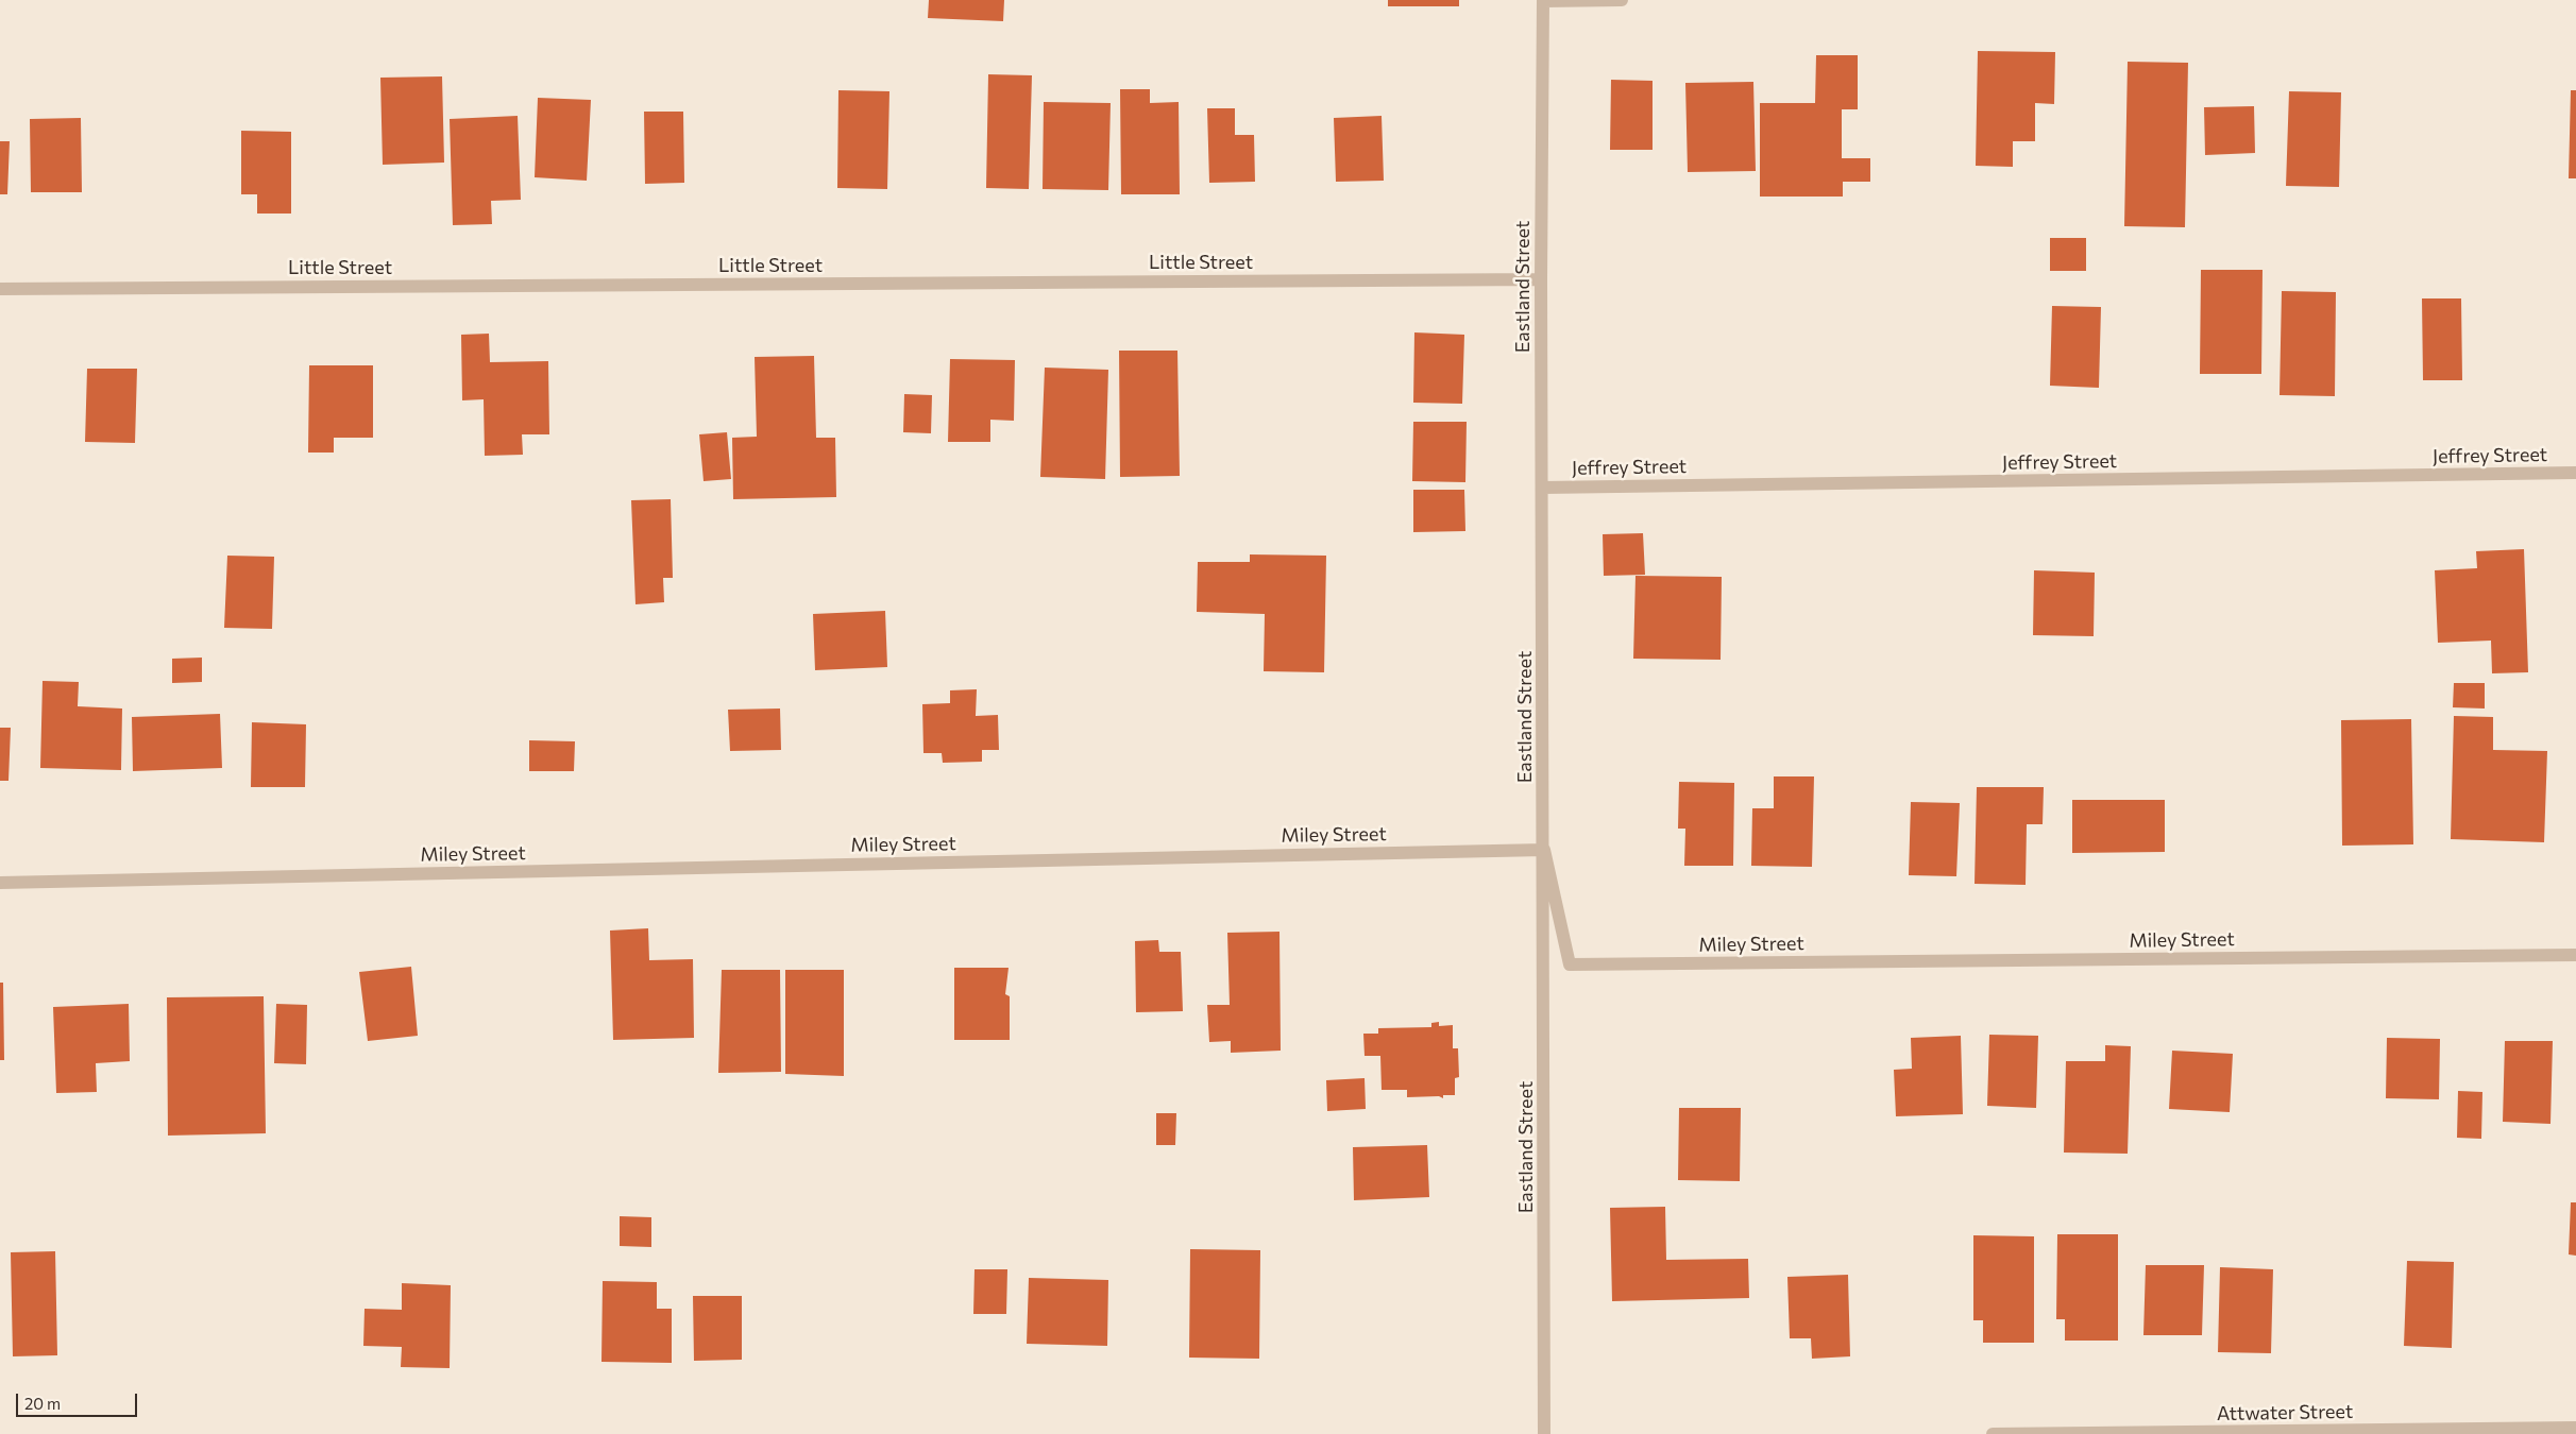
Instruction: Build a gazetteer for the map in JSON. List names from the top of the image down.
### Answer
{
  "streets": {
    "street": [
      "Little Street",
      "Eastland Street",
      "Jeffrey Street",
      "Miley Street",
      "Attwater Street"
    ]
  },
  "crossings": [
    ["Little Street", "Eastland Street"],
    ["Eastland Street", "Jeffrey Street"],
    ["Eastland Street", "Miley Street"]
  ],
  "scale_bar": "20 m"
}
